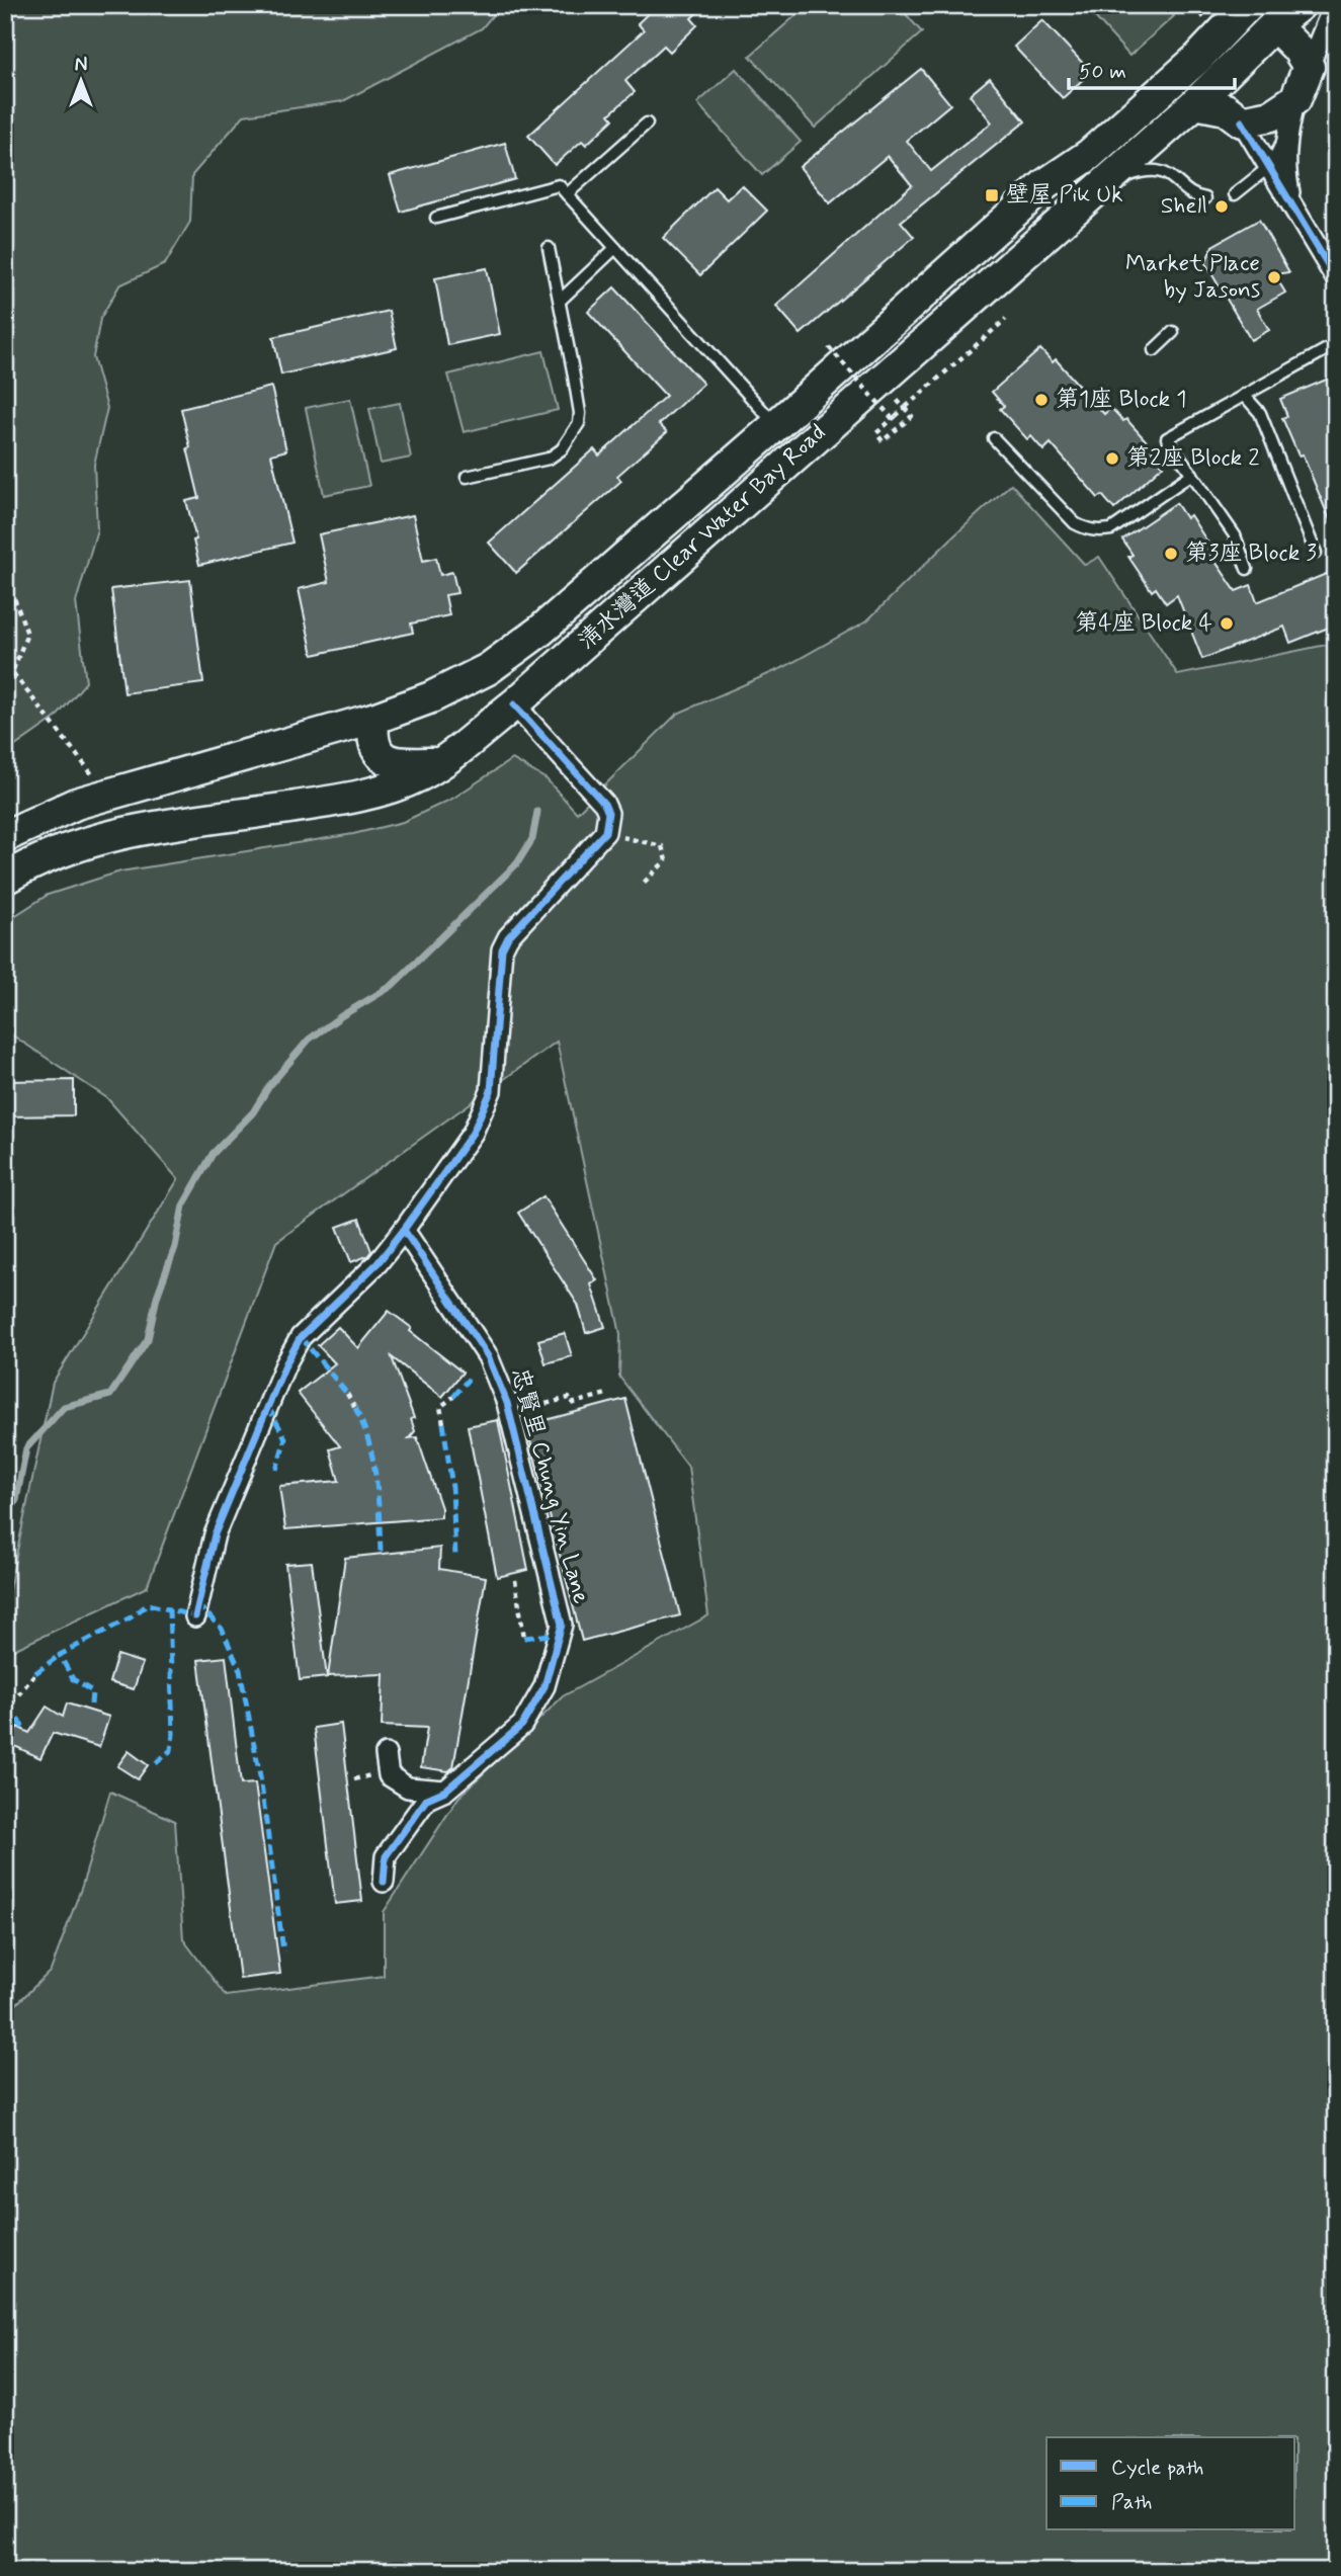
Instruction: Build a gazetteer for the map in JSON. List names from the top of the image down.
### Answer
{
  "streets": {
    "main road": ["清水灣道 Clear Water Bay Road"],
    "street": ["忠賢里 Chung Yin Lane"]
  },
  "places": {
    "transit": ["壁屋 Pik Uk"],
    "other": [
      "Shell",
      "Market Place by Jasons",
      "第1座 Block 1",
      "第2座 Block 2",
      "第3座 Block 3",
      "第4座 Block 4"
    ]
  },
  "legend": ["Cycle path", "Path"],
  "scale_bar": "50 m",
  "north": "top"
}
